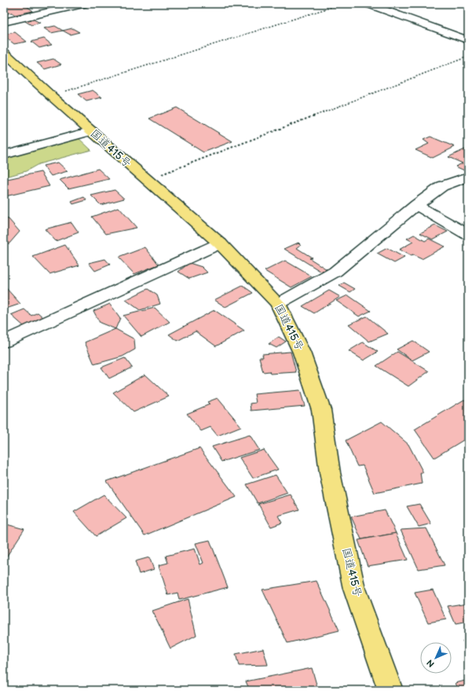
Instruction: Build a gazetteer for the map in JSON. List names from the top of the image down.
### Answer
{
  "streets": {
    "highway": ["国道415号"]
  },
  "north": "bottom left"
}
